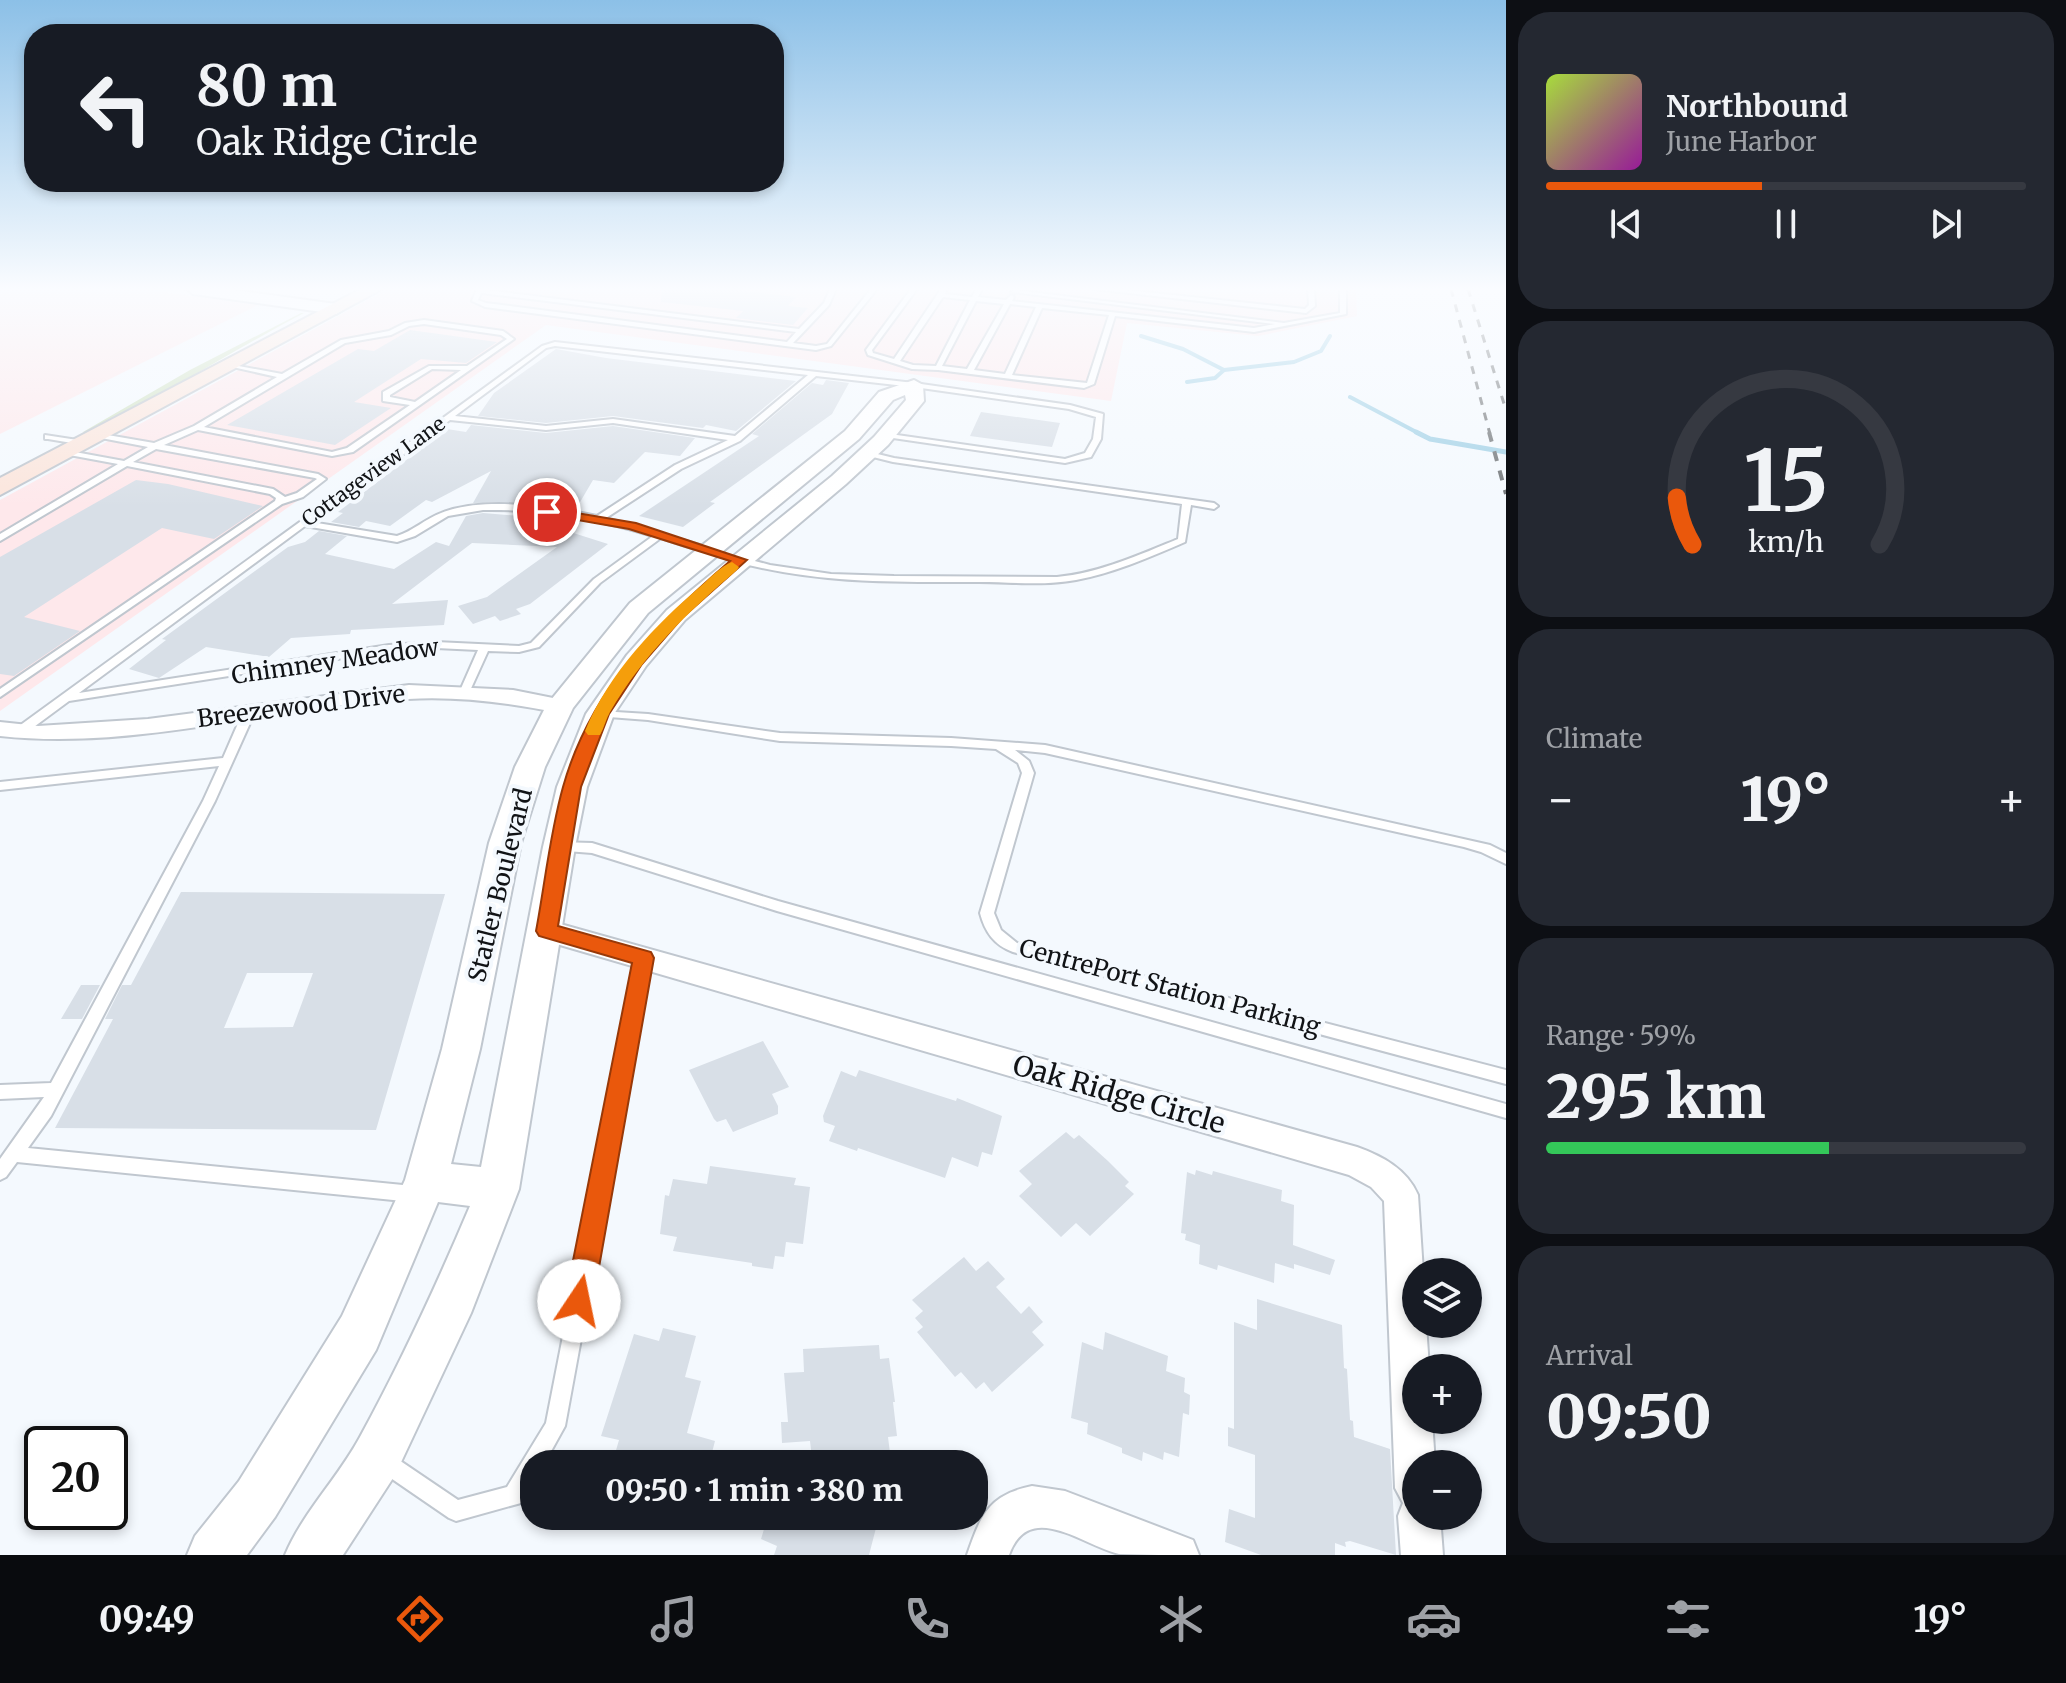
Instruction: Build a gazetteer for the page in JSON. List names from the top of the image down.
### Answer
{
  "streets": {
    "street": ["Breezewood Drive", "Statler Boulevard", "Oak Ridge Circle"],
    "lane": ["Cottageview Lane", "Chimney Meadow", "CentrePort Station Parking"]
  },
  "crossings": [
    ["Cottageview Lane", "Chimney Meadow"],
    ["Cottageview Lane", "Breezewood Drive"],
    ["Cottageview Lane", "Statler Boulevard"],
    ["Breezewood Drive", "Statler Boulevard"],
    ["Statler Boulevard", "Oak Ridge Circle"]
  ],
  "page": {
    "turn": ["80 m", "Oak Ridge Circle"],
    "song": ["Northbound", "June Harbor"],
    "tile": [
      "Climate",
      ["Range · 59%", "295 km"],
      ["Arrival", "09:50"]
    ],
    "heat": ["−", "19°", "+"],
    "map_buttons": ["+", "−"],
    "limit": "20",
    "trip": "09:50 · 1 min · 380 m",
    "tabs": ["09:49", "19°"],
    "gauge": ["15", "km/h"]
  }
}
